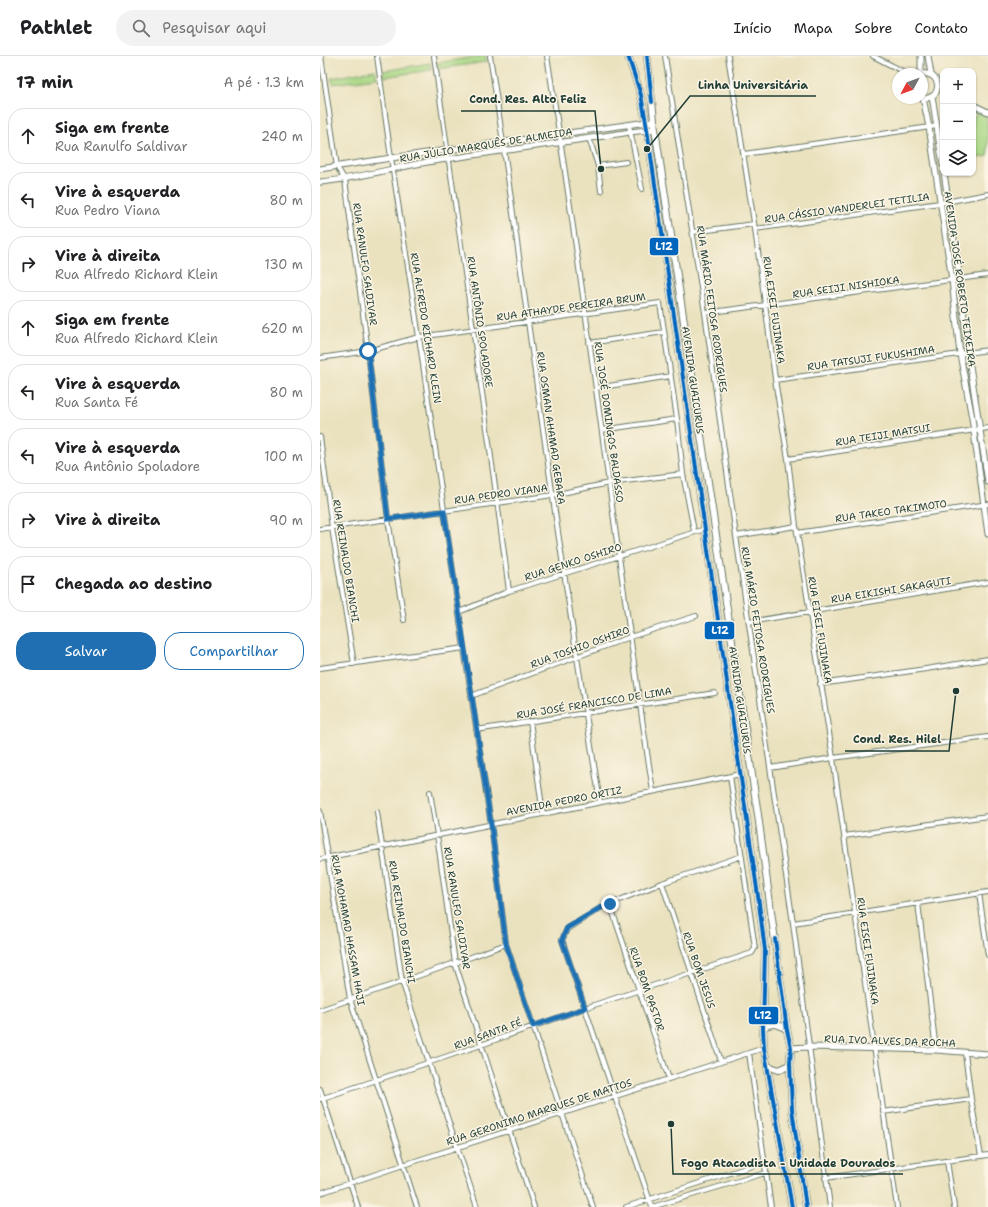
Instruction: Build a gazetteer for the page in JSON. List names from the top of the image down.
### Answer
{
  "streets": {
    "main road": ["AVENIDA GUAICURUS"],
    "street": [
      "RUA JÚLIO MARQUÊS DE ALMEIDA",
      "RUA CÁSSIO VANDERLEI TETILIA",
      "RUA RANULFO SALDIVAR",
      "AVENIDA JOSÉ ROBERTO TEIXEIRA",
      "RUA SEIJI NISHIOKA",
      "RUA ATHAYDE PEREIRA BRUM",
      "RUA MÁRIO FEITOSA RODRIGUES",
      "RUA EISEI FUJINAKA",
      "RUA ANTÔNIO SPOLADORE",
      "RUA ALFREDO RICHARD KLEIN",
      "RUA TATSUJI FUKUSHIMA",
      "RUA JOSÉ DOMINGOS BALDASSO",
      "RUA OSMAN AHAMAD GEBARA",
      "RUA TEIJI MATSUI",
      "RUA PEDRO VIANA",
      "RUA TAKEO TAKIMOTO",
      "RUA REINALDO BIANCHI",
      "RUA GENKO OSHIRO",
      "RUA EIKISHI SAKAGUTI",
      "RUA TOSHIO OSHIRO",
      "RUA JOSÉ FRANCISCO DE LIMA",
      "AVENIDA PEDRO ORTIZ",
      "RUA MOHAMAD HASSAM HAJI",
      "RUA BOM JESUS",
      "RUA BOM PASTOR",
      "RUA SANTA FÉ",
      "RUA IVO ALVES DA ROCHA",
      "RUA GERONIMO MARQUES DE MATTOS"
    ]
  },
  "crossings": [
    ["RUA JÚLIO MARQUÊS DE ALMEIDA", "RUA RANULFO SALDIVAR"],
    ["RUA JÚLIO MARQUÊS DE ALMEIDA", "RUA ANTÔNIO SPOLADORE"],
    ["RUA JÚLIO MARQUÊS DE ALMEIDA", "RUA ALFREDO RICHARD KLEIN"],
    ["RUA JÚLIO MARQUÊS DE ALMEIDA", "AVENIDA GUAICURUS"],
    ["RUA JÚLIO MARQUÊS DE ALMEIDA", "RUA JOSÉ DOMINGOS BALDASSO"],
    ["RUA JÚLIO MARQUÊS DE ALMEIDA", "RUA OSMAN AHAMAD GEBARA"],
    ["RUA CÁSSIO VANDERLEI TETILIA", "AVENIDA JOSÉ ROBERTO TEIXEIRA"],
    ["RUA CÁSSIO VANDERLEI TETILIA", "RUA EISEI FUJINAKA"],
    ["RUA RANULFO SALDIVAR", "RUA ATHAYDE PEREIRA BRUM"],
    ["RUA RANULFO SALDIVAR", "RUA PEDRO VIANA"],
    ["RUA RANULFO SALDIVAR", "AVENIDA PEDRO ORTIZ"],
    ["RUA RANULFO SALDIVAR", "RUA SANTA FÉ"],
    ["RUA RANULFO SALDIVAR", "RUA GERONIMO MARQUES DE MATTOS"],
    ["AVENIDA JOSÉ ROBERTO TEIXEIRA", "RUA SEIJI NISHIOKA"],
    ["AVENIDA JOSÉ ROBERTO TEIXEIRA", "RUA TATSUJI FUKUSHIMA"],
    ["AVENIDA JOSÉ ROBERTO TEIXEIRA", "RUA TEIJI MATSUI"],
    ["AVENIDA JOSÉ ROBERTO TEIXEIRA", "RUA TAKEO TAKIMOTO"],
    ["RUA SEIJI NISHIOKA", "RUA MÁRIO FEITOSA RODRIGUES"],
    ["RUA SEIJI NISHIOKA", "RUA EISEI FUJINAKA"],
    ["RUA ATHAYDE PEREIRA BRUM", "RUA ANTÔNIO SPOLADORE"],
    ["RUA ATHAYDE PEREIRA BRUM", "RUA ALFREDO RICHARD KLEIN"],
    ["RUA ATHAYDE PEREIRA BRUM", "RUA JOSÉ DOMINGOS BALDASSO"],
    ["RUA ATHAYDE PEREIRA BRUM", "RUA OSMAN AHAMAD GEBARA"],
    ["RUA MÁRIO FEITOSA RODRIGUES", "RUA EIKISHI SAKAGUTI"],
    ["RUA MÁRIO FEITOSA RODRIGUES", "RUA IVO ALVES DA ROCHA"],
    ["RUA EISEI FUJINAKA", "RUA TATSUJI FUKUSHIMA"],
    ["RUA EISEI FUJINAKA", "RUA TEIJI MATSUI"],
    ["RUA EISEI FUJINAKA", "RUA TAKEO TAKIMOTO"],
    ["RUA EISEI FUJINAKA", "RUA EIKISHI SAKAGUTI"],
    ["RUA EISEI FUJINAKA", "RUA IVO ALVES DA ROCHA"],
    ["RUA ANTÔNIO SPOLADORE", "RUA PEDRO VIANA"],
    ["RUA ANTÔNIO SPOLADORE", "RUA GENKO OSHIRO"],
    ["RUA ALFREDO RICHARD KLEIN", "RUA PEDRO VIANA"],
    ["RUA ALFREDO RICHARD KLEIN", "RUA GENKO OSHIRO"],
    ["AVENIDA GUAICURUS", "RUA GENKO OSHIRO"],
    ["AVENIDA GUAICURUS", "AVENIDA PEDRO ORTIZ"],
    ["AVENIDA GUAICURUS", "RUA IVO ALVES DA ROCHA"],
    ["AVENIDA GUAICURUS", "RUA GERONIMO MARQUES DE MATTOS"],
    ["RUA JOSÉ DOMINGOS BALDASSO", "RUA PEDRO VIANA"],
    ["RUA JOSÉ DOMINGOS BALDASSO", "RUA GENKO OSHIRO"],
    ["RUA JOSÉ DOMINGOS BALDASSO", "RUA TOSHIO OSHIRO"],
    ["RUA JOSÉ DOMINGOS BALDASSO", "RUA JOSÉ FRANCISCO DE LIMA"],
    ["RUA JOSÉ DOMINGOS BALDASSO", "AVENIDA PEDRO ORTIZ"],
    ["RUA OSMAN AHAMAD GEBARA", "RUA PEDRO VIANA"],
    ["RUA OSMAN AHAMAD GEBARA", "RUA GENKO OSHIRO"],
    ["RUA OSMAN AHAMAD GEBARA", "RUA TOSHIO OSHIRO"],
    ["RUA OSMAN AHAMAD GEBARA", "RUA JOSÉ FRANCISCO DE LIMA"],
    ["RUA OSMAN AHAMAD GEBARA", "AVENIDA PEDRO ORTIZ"],
    ["RUA PEDRO VIANA", "RUA REINALDO BIANCHI"],
    ["RUA REINALDO BIANCHI", "AVENIDA PEDRO ORTIZ"],
    ["RUA REINALDO BIANCHI", "RUA SANTA FÉ"],
    ["RUA REINALDO BIANCHI", "RUA GERONIMO MARQUES DE MATTOS"],
    ["AVENIDA PEDRO ORTIZ", "RUA MOHAMAD HASSAM HAJI"],
    ["RUA MOHAMAD HASSAM HAJI", "RUA SANTA FÉ"],
    ["RUA MOHAMAD HASSAM HAJI", "RUA GERONIMO MARQUES DE MATTOS"],
    ["RUA BOM JESUS", "RUA SANTA FÉ"],
    ["RUA BOM JESUS", "RUA GERONIMO MARQUES DE MATTOS"],
    ["RUA BOM PASTOR", "RUA SANTA FÉ"],
    ["RUA BOM PASTOR", "RUA GERONIMO MARQUES DE MATTOS"]
  ],
  "places": [
    "Linha Universitária",
    "Cond. Res. Alto Feliz",
    "Cond. Res. Hilel",
    "Fogo Atacadista - Unidade Dourados"
  ],
  "lines": ["transit line L12"],
  "north": "bottom left",
  "page": {
    "header": "Pathlet",
    "search": "Pesquisar aqui",
    "nav": [
      "Início",
      "Mapa",
      "Sobre",
      "Contato"
    ],
    "heading": ["17 min", "A pé · 1.3 km"],
    "map_buttons": ["+", "−"],
    "list": [
      ["Siga em frente", "Rua Ranulfo Saldivar", "240 m"],
      ["Vire à esquerda", "Rua Pedro Viana", "80 m"],
      ["Vire à direita", "Rua Alfredo Richard Klein", "130 m"],
      ["Siga em frente", "Rua Alfredo Richard Klein", "620 m"],
      ["Vire à esquerda", "Rua Santa Fé", "80 m"],
      ["Vire à esquerda", "Rua Antônio Spoladore", "100 m"],
      ["Vire à direita", "90 m"],
      "Chegada ao destino"
    ],
    "buttons": ["Salvar", "Compartilhar"]
  }
}
